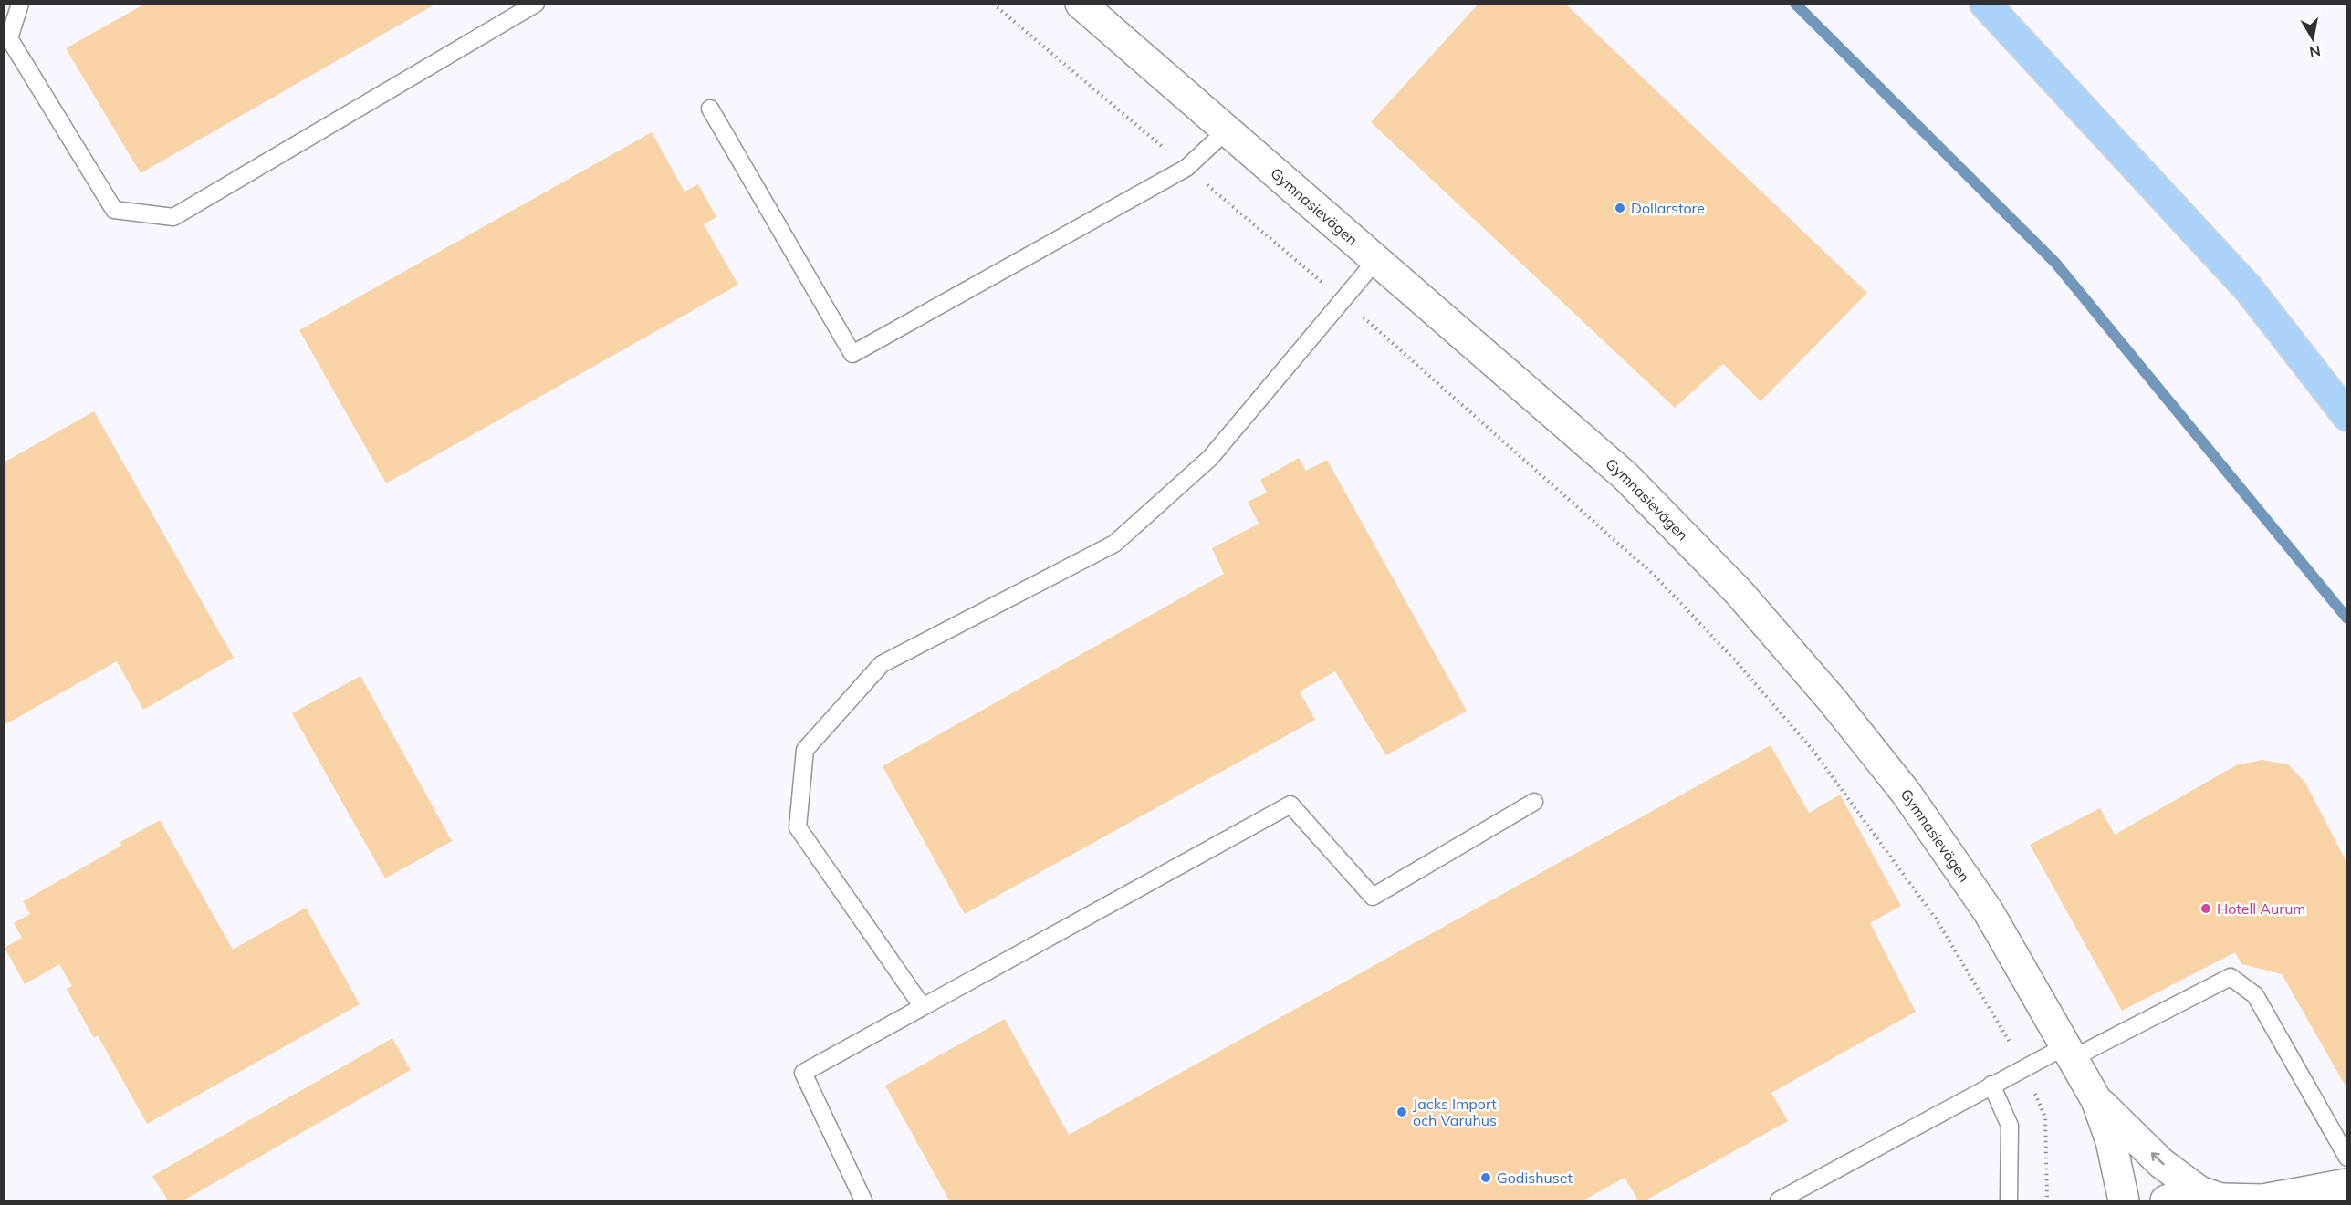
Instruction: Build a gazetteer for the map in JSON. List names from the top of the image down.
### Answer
{
  "streets": {
    "street": ["Gymnasievägen"]
  },
  "places": [
    "Dollarstore",
    "Hotell Aurum",
    "Jacks Import och Varuhus",
    "Godishuset"
  ],
  "north": "bottom"
}
